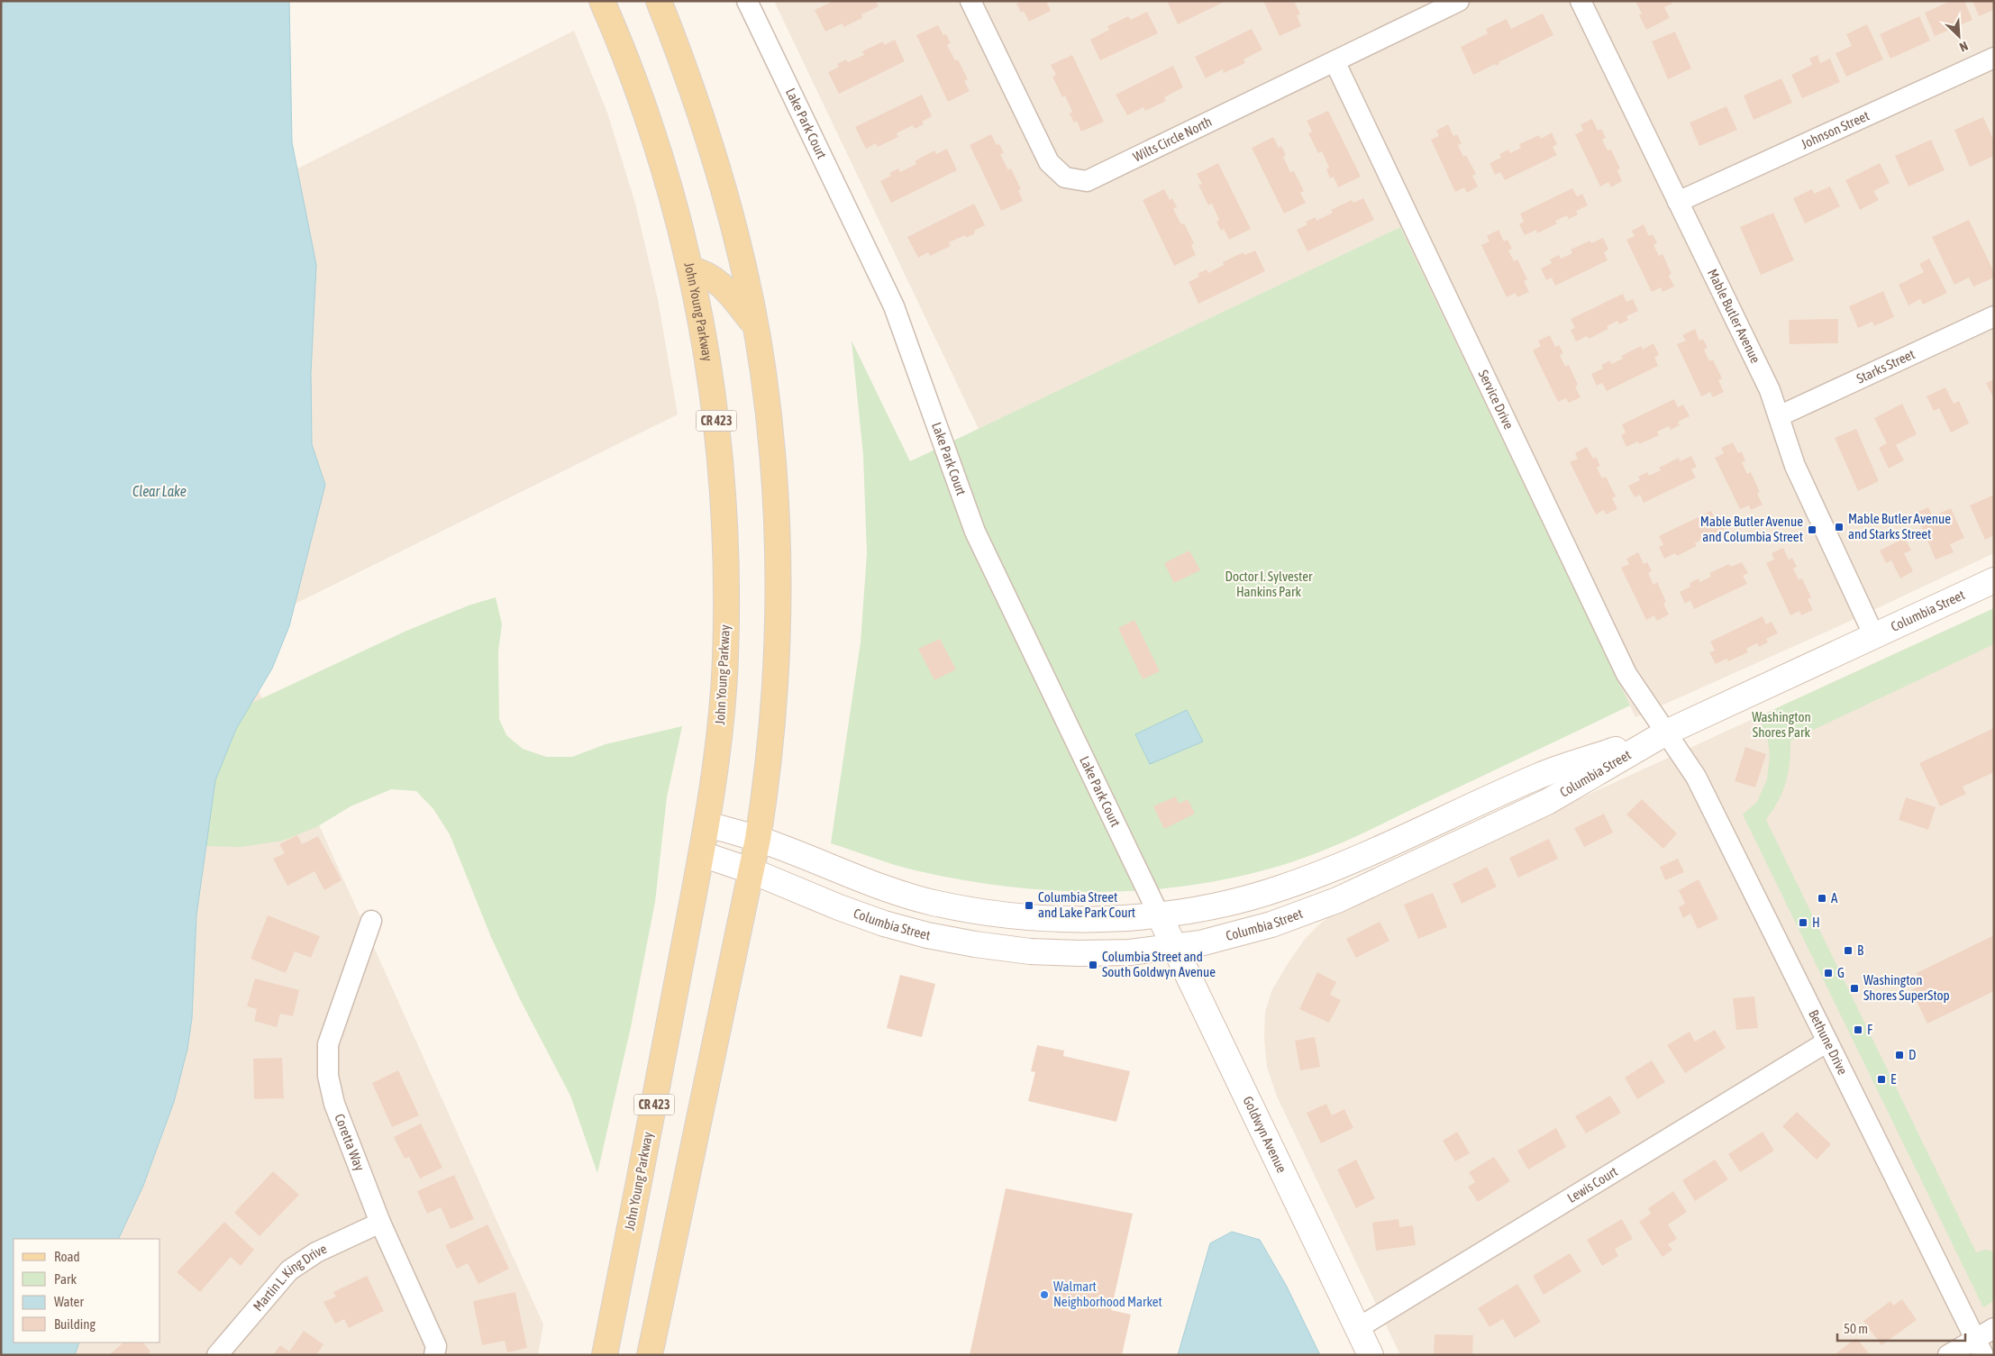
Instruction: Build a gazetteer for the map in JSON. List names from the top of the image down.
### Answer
{
  "streets": {
    "main road": ["John Young Parkway", "CR 423"],
    "street": [
      "Lake Park Court",
      "Johnson Street",
      "Wilts Circle North",
      "Mable Butler Avenue",
      "Starks Street",
      "Service Drive",
      "Columbia Street",
      "Bethune Drive",
      "Goldwyn Avenue",
      "Coretta Way",
      "Lewis Court",
      "Martin L. King Drive"
    ]
  },
  "crossings": [
    ["Lake Park Court", "Columbia Street"],
    ["Lake Park Court", "Goldwyn Avenue"],
    ["Johnson Street", "Mable Butler Avenue"],
    ["Wilts Circle North", "Service Drive"],
    ["John Young Parkway", "Columbia Street"],
    ["Mable Butler Avenue", "Starks Street"],
    ["Mable Butler Avenue", "Columbia Street"],
    ["Service Drive", "Columbia Street"],
    ["Service Drive", "Bethune Drive"],
    ["Columbia Street", "Bethune Drive"],
    ["Columbia Street", "Goldwyn Avenue"],
    ["Bethune Drive", "Lewis Court"],
    ["Goldwyn Avenue", "Lewis Court"],
    ["Coretta Way", "Martin L. King Drive"]
  ],
  "water": ["Clear Lake"],
  "parks": ["Doctor I. Sylvester Hankins Park", "Washington Shores Park"],
  "places": {
    "transit": [
      "Mable Butler Avenue and Starks Street",
      "Mable Butler Avenue and Columbia Street",
      "A",
      "Columbia Street and Lake Park Court",
      "H",
      "B",
      "Columbia Street and South Goldwyn Avenue",
      "G",
      "Washington Shores SuperStop",
      "F",
      "D",
      "E"
    ],
    "other": ["Walmart Neighborhood Market"]
  },
  "legend": [
    "Road",
    "Park",
    "Water",
    "Building"
  ],
  "scale_bar": "50 m",
  "north": "bottom right"
}
